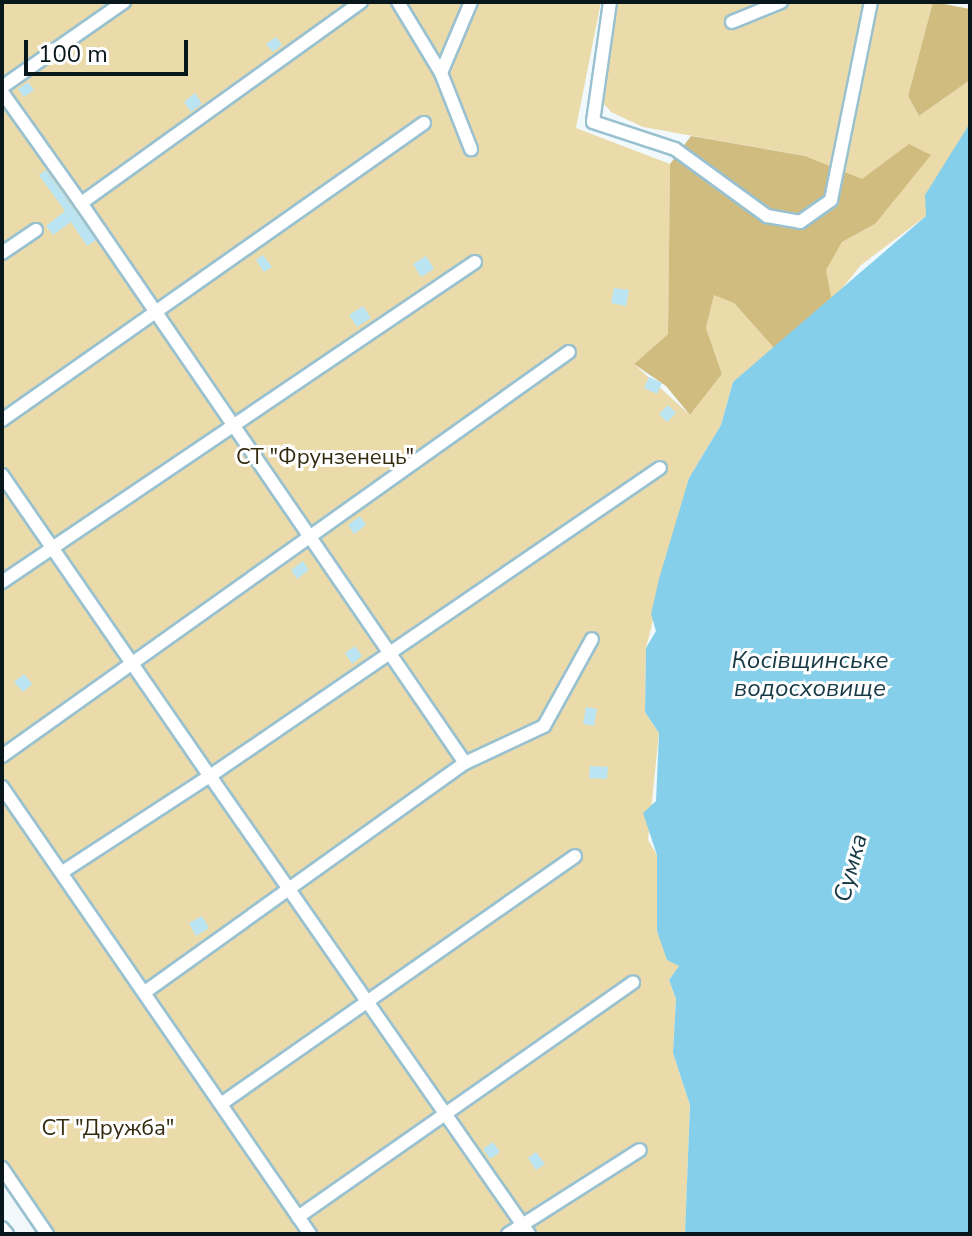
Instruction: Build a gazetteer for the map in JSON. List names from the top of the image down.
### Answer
{
  "water": ["Косівщинське водосховище", "Сумка"],
  "parks": ["СТ \"Фрунзенець\"", "СТ \"Дружба\""],
  "scale_bar": "100 m"
}
